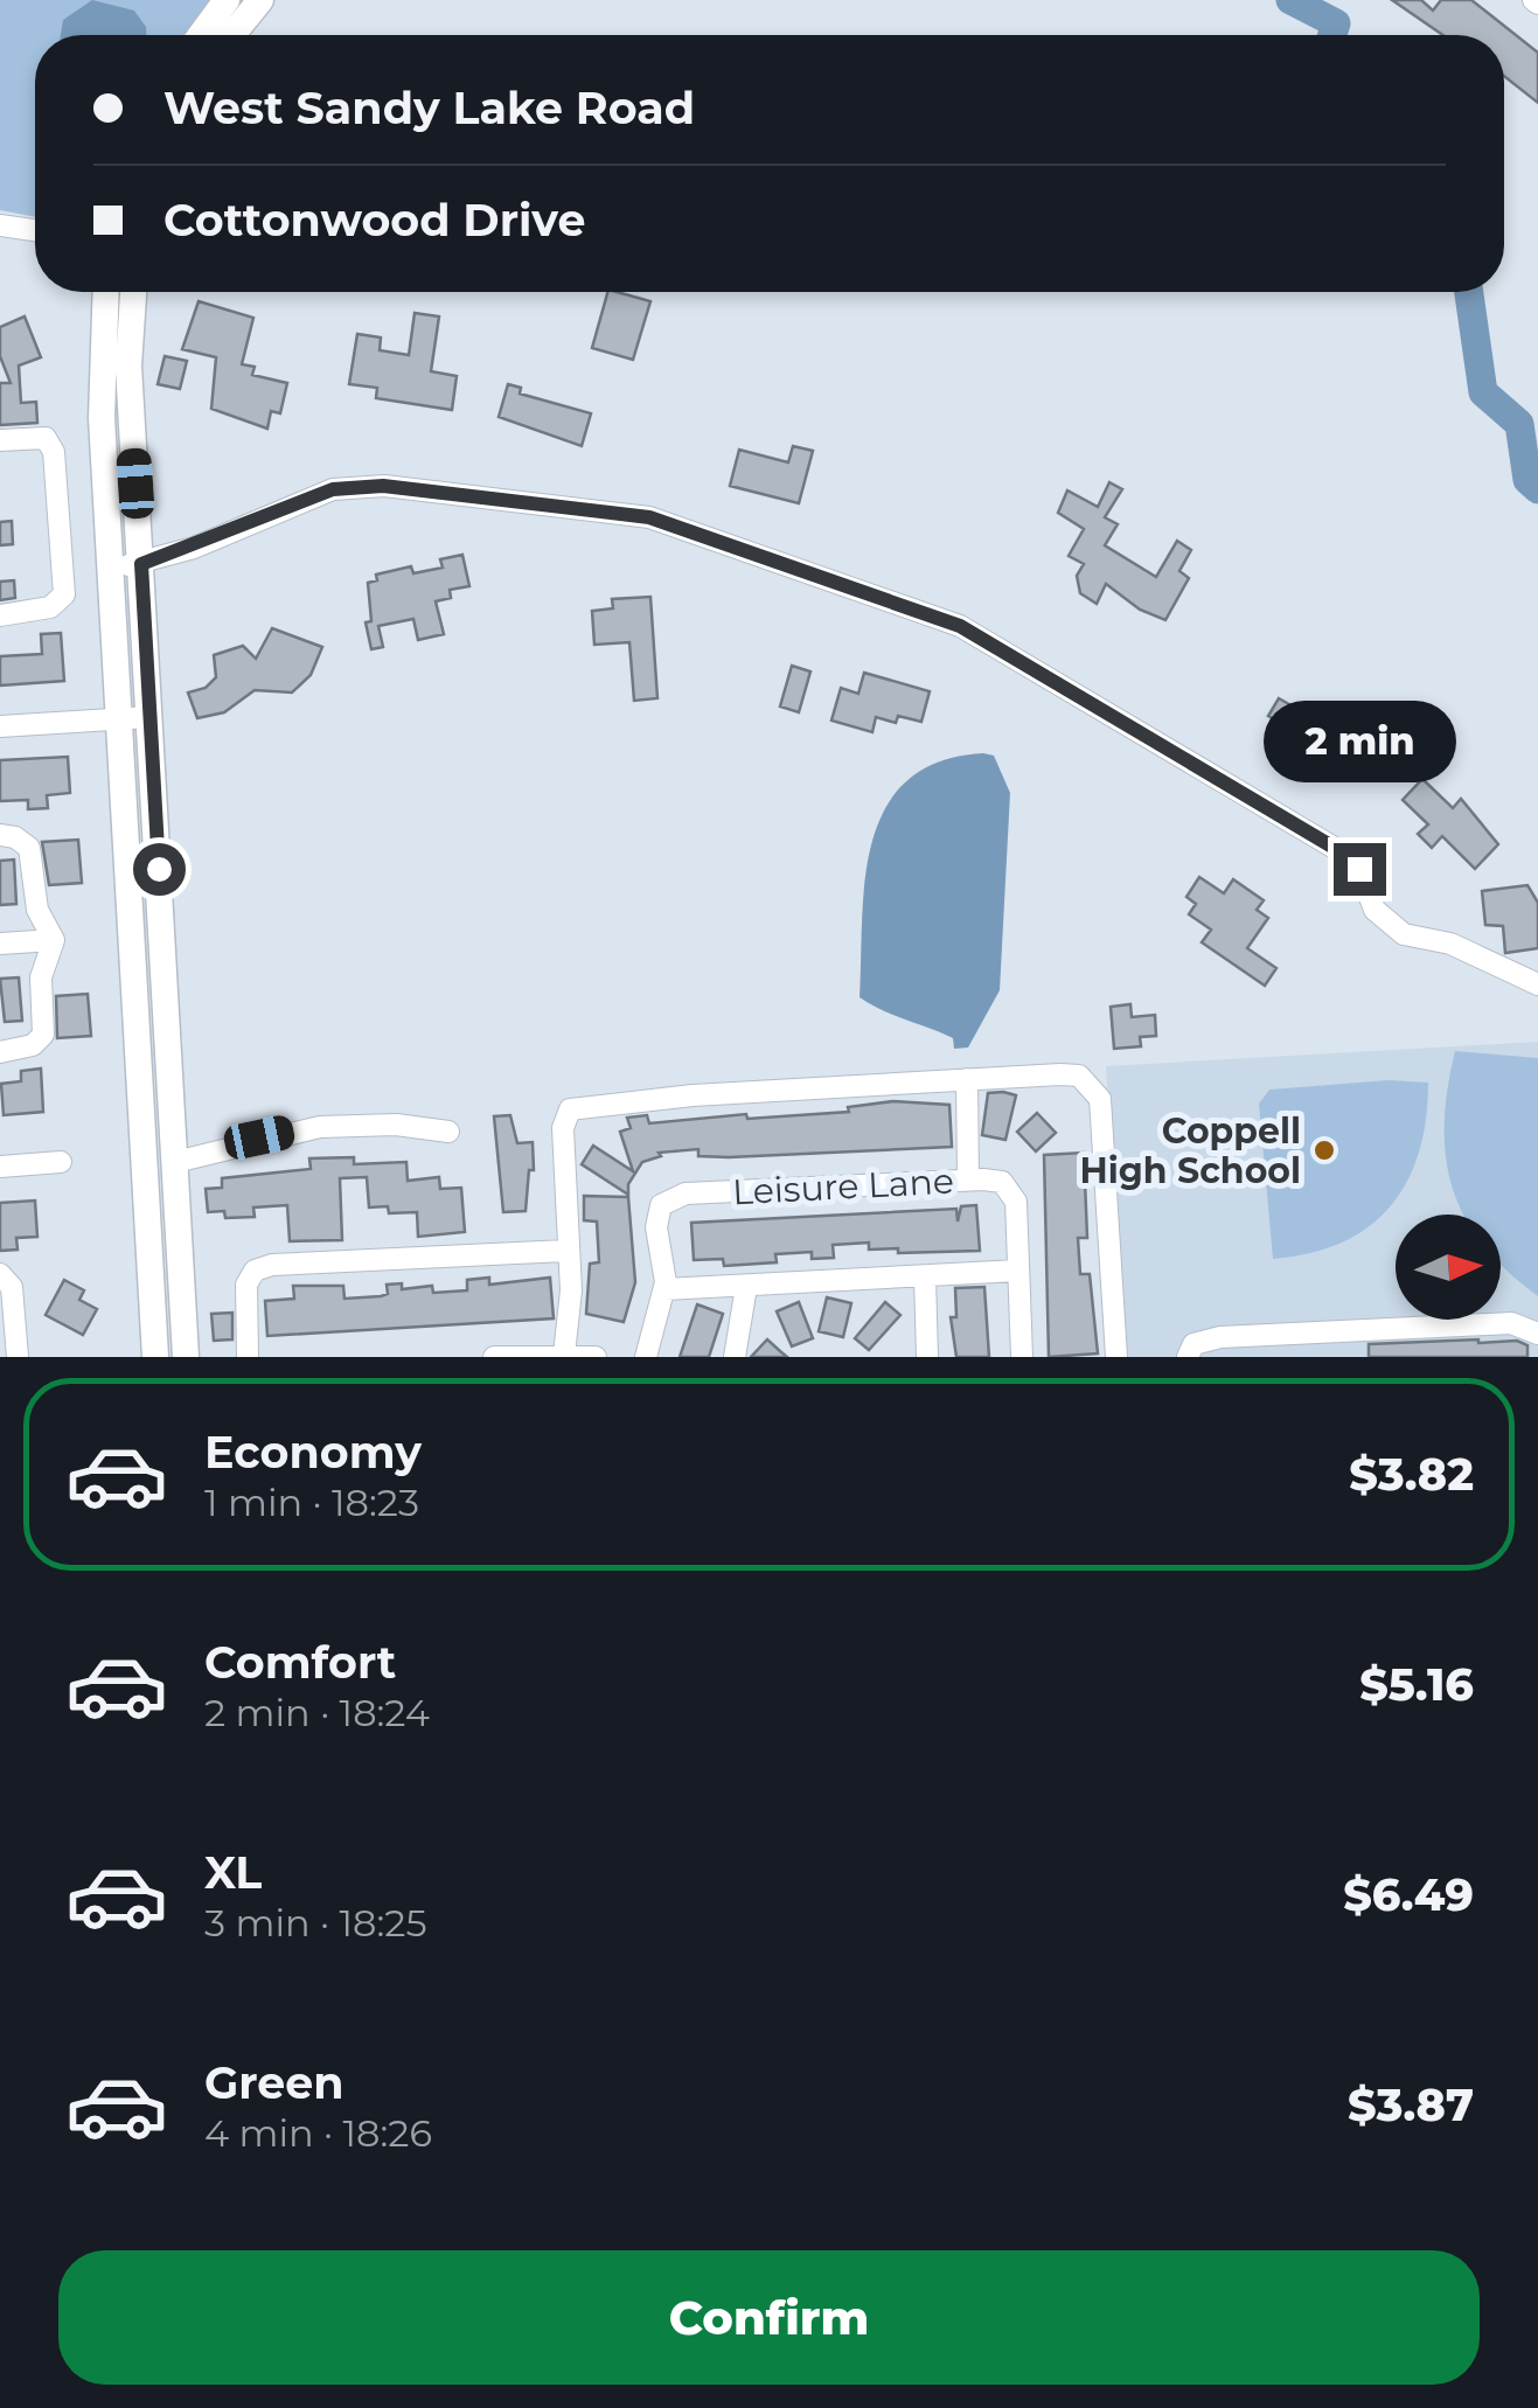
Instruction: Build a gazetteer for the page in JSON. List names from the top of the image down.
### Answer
{
  "streets": {
    "street": ["Leisure Lane"]
  },
  "places": ["Coppell High School"],
  "north": "right",
  "page": {
    "banner": ["West Sandy Lake Road", "Cottonwood Drive"],
    "bubble": "2 min",
    "list": [
      {
        "name": "Economy",
        "note": "1 min · 18:23",
        "value": "$3.82"
      },
      {
        "name": "Comfort",
        "note": "2 min · 18:24",
        "value": "$5.16"
      },
      {
        "name": "XL",
        "note": "3 min · 18:25",
        "value": "$6.49"
      },
      {
        "name": "Green",
        "note": "4 min · 18:26",
        "value": "$3.87"
      }
    ],
    "buttons": "Confirm"
  }
}
